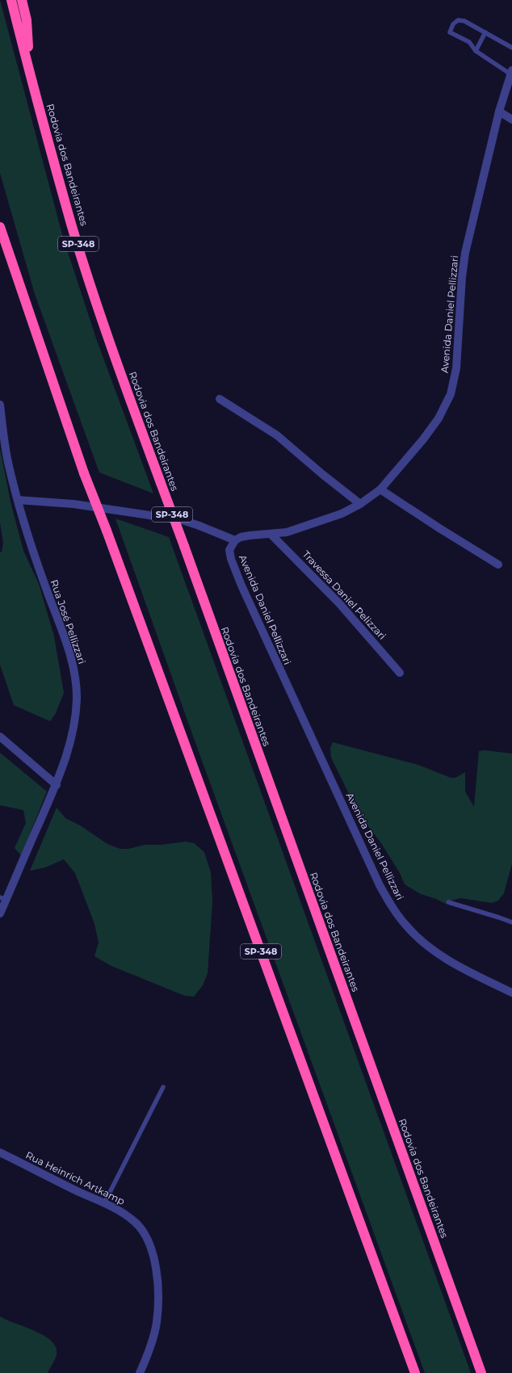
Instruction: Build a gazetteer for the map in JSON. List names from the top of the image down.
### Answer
{
  "streets": {
    "highway": ["Rodovia dos Bandeirantes", "SP-348"],
    "street": [
      "Avenida Daniel Pellizzari",
      "Travessa Daniel Pelizzari",
      "Rua José Pellizzari",
      "Rua Heinrich Artkamp"
    ]
  },
  "crossings": [
    ["Avenida Daniel Pellizzari", "Travessa Daniel Pelizzari"]
  ]
}
